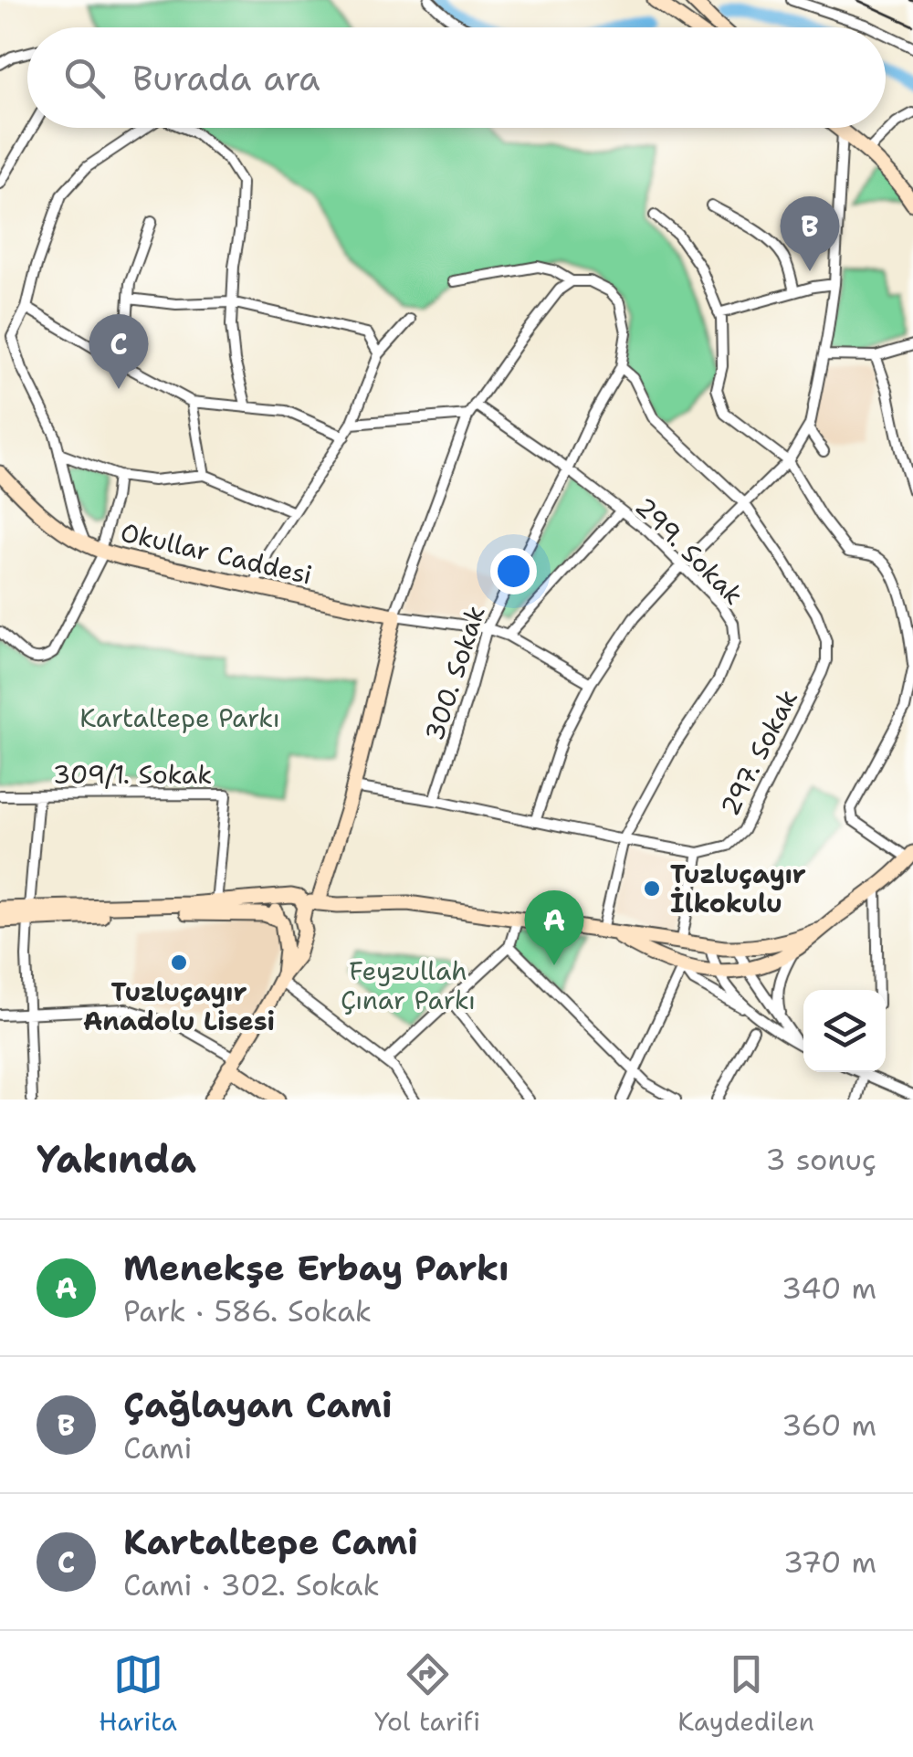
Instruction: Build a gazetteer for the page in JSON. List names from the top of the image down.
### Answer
{
  "streets": {
    "main road": ["Okullar Caddesi"],
    "street": [
      "299. Sokak",
      "300. Sokak",
      "297. Sokak",
      "309/1. Sokak"
    ]
  },
  "crossings": [
    ["299. Sokak", "300. Sokak"],
    ["300. Sokak", "297. Sokak"]
  ],
  "parks": ["Kartaltepe Parkı", "Feyzullah Çınar Parkı"],
  "places": ["Tuzluçayır İlkokulu", "Tuzluçayır Anadolu Lisesi"],
  "page": {
    "search": "Burada ara",
    "pins": ["B", "C", "A"],
    "heading": ["Yakında", "3 sonuç"],
    "list": [
      {
        "mark": "A",
        "name": "Menekşe Erbay Parkı",
        "note": "Park · 586. Sokak",
        "value": "340 m"
      },
      {
        "mark": "B",
        "name": "Çağlayan Cami",
        "note": "Cami",
        "value": "360 m"
      },
      {
        "mark": "C",
        "name": "Kartaltepe Cami",
        "note": "Cami · 302. Sokak",
        "value": "370 m"
      }
    ],
    "nav": ["Harita", "Yol tarifi", "Kaydedilen"]
  }
}
